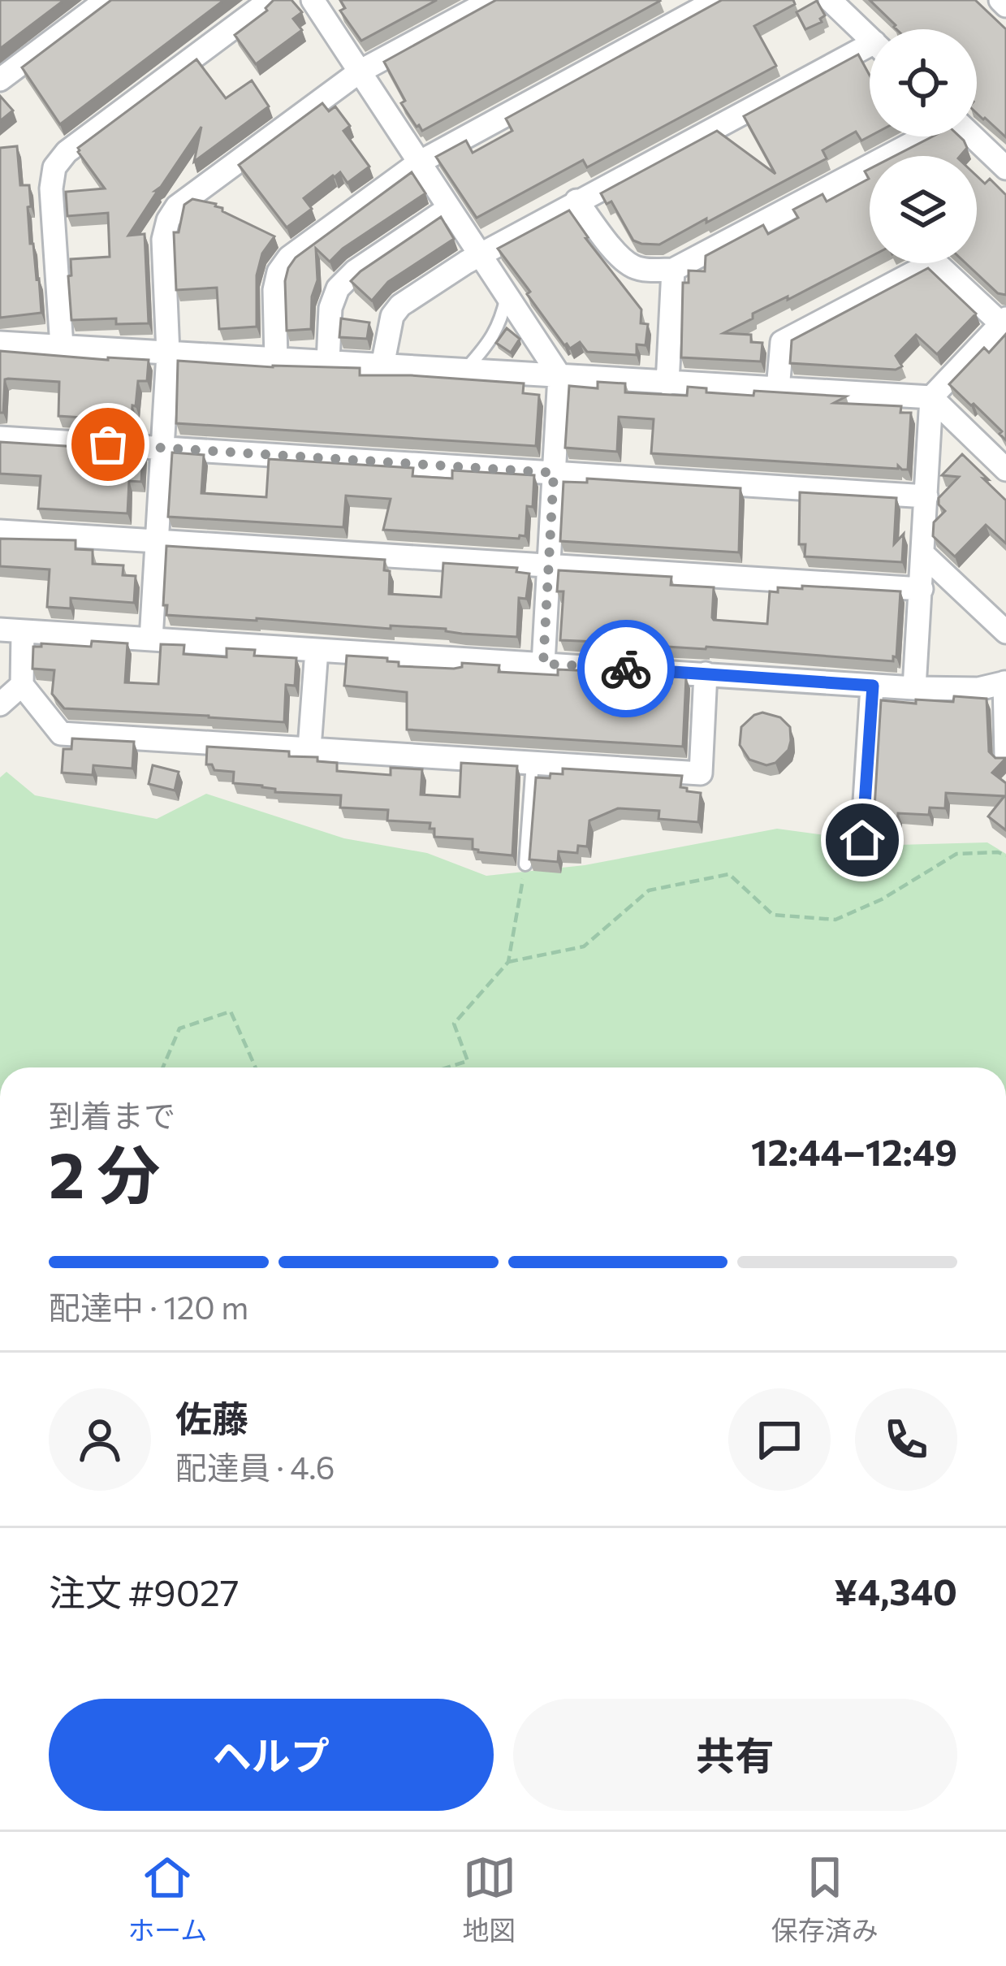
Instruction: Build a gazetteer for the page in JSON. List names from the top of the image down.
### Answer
{
  "page": {
    "heading": ["2 分", "到着まで", "12:44–12:49"],
    "panel": [
      "佐藤",
      "配達員 · 4.6",
      "注文 #9027",
      "¥4,340"
    ],
    "bar": "配達中 · 120 m",
    "buttons": ["ヘルプ", "共有"],
    "tabs": ["ホーム", "地図", "保存済み"]
  }
}
